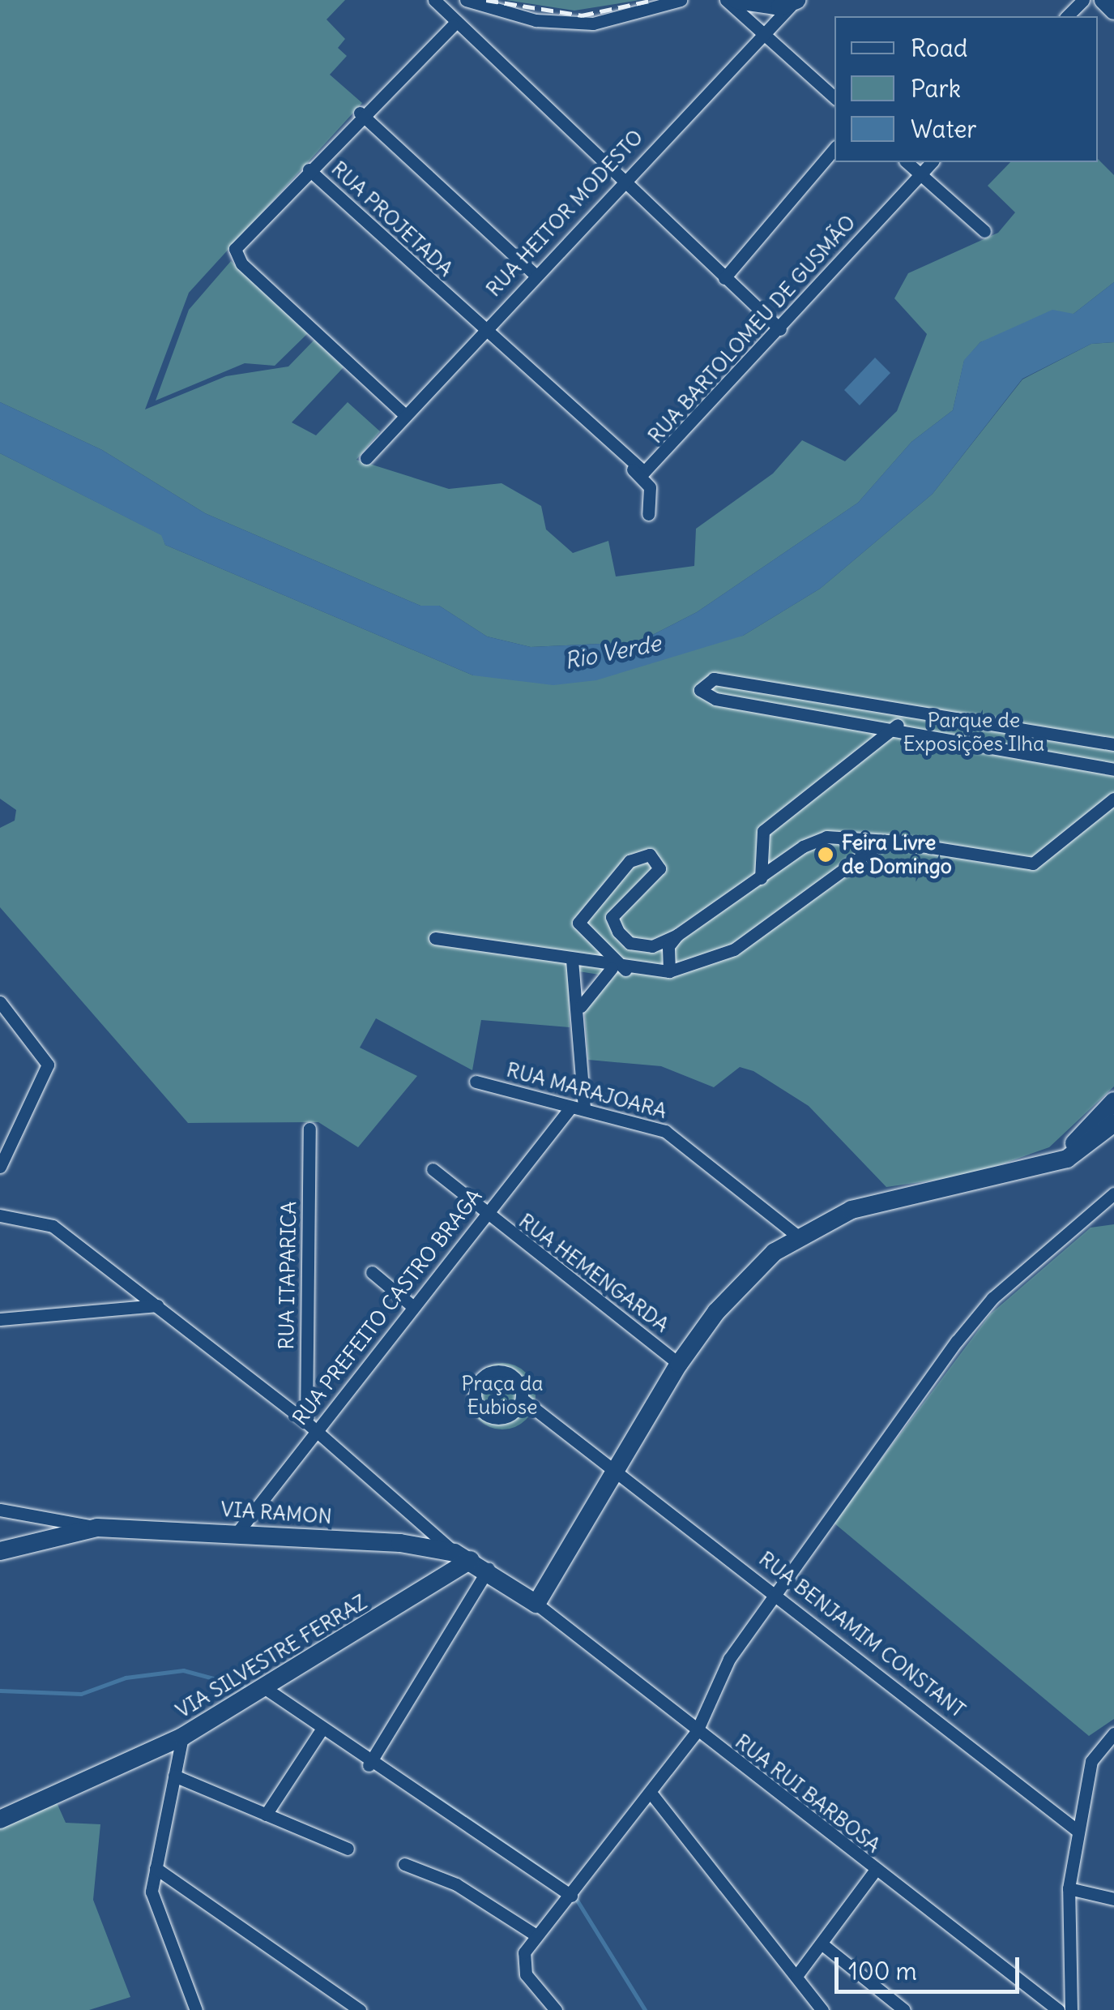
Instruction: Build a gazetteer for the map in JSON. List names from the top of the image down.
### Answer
{
  "streets": {
    "main road": ["VIA RAMON", "VIA SILVESTRE FERRAZ"],
    "street": [
      "RUA HEITOR MODESTO",
      "RUA PROJETADA",
      "RUA BARTOLOMEU DE GUSMÃO",
      "RUA MARAJOARA",
      "RUA HEMENGARDA",
      "RUA ITAPARICA",
      "RUA PREFEITO CASTRO BRAGA",
      "RUA BENJAMIM CONSTANT",
      "RUA RUI BARBOSA"
    ]
  },
  "crossings": [
    ["RUA HEITOR MODESTO", "RUA PROJETADA"],
    ["RUA MARAJOARA", "RUA PREFEITO CASTRO BRAGA"],
    ["RUA HEMENGARDA", "RUA PREFEITO CASTRO BRAGA"],
    ["RUA PREFEITO CASTRO BRAGA", "VIA RAMON"],
    ["VIA RAMON", "VIA SILVESTRE FERRAZ"],
    ["VIA RAMON", "RUA RUI BARBOSA"]
  ],
  "water": ["Rio Verde"],
  "parks": ["Parque de Exposições Ilha", "Praça da Eubiose"],
  "places": ["Feira Livre de Domingo"],
  "legend": ["Road", "Park", "Water"],
  "scale_bar": "100 m"
}
